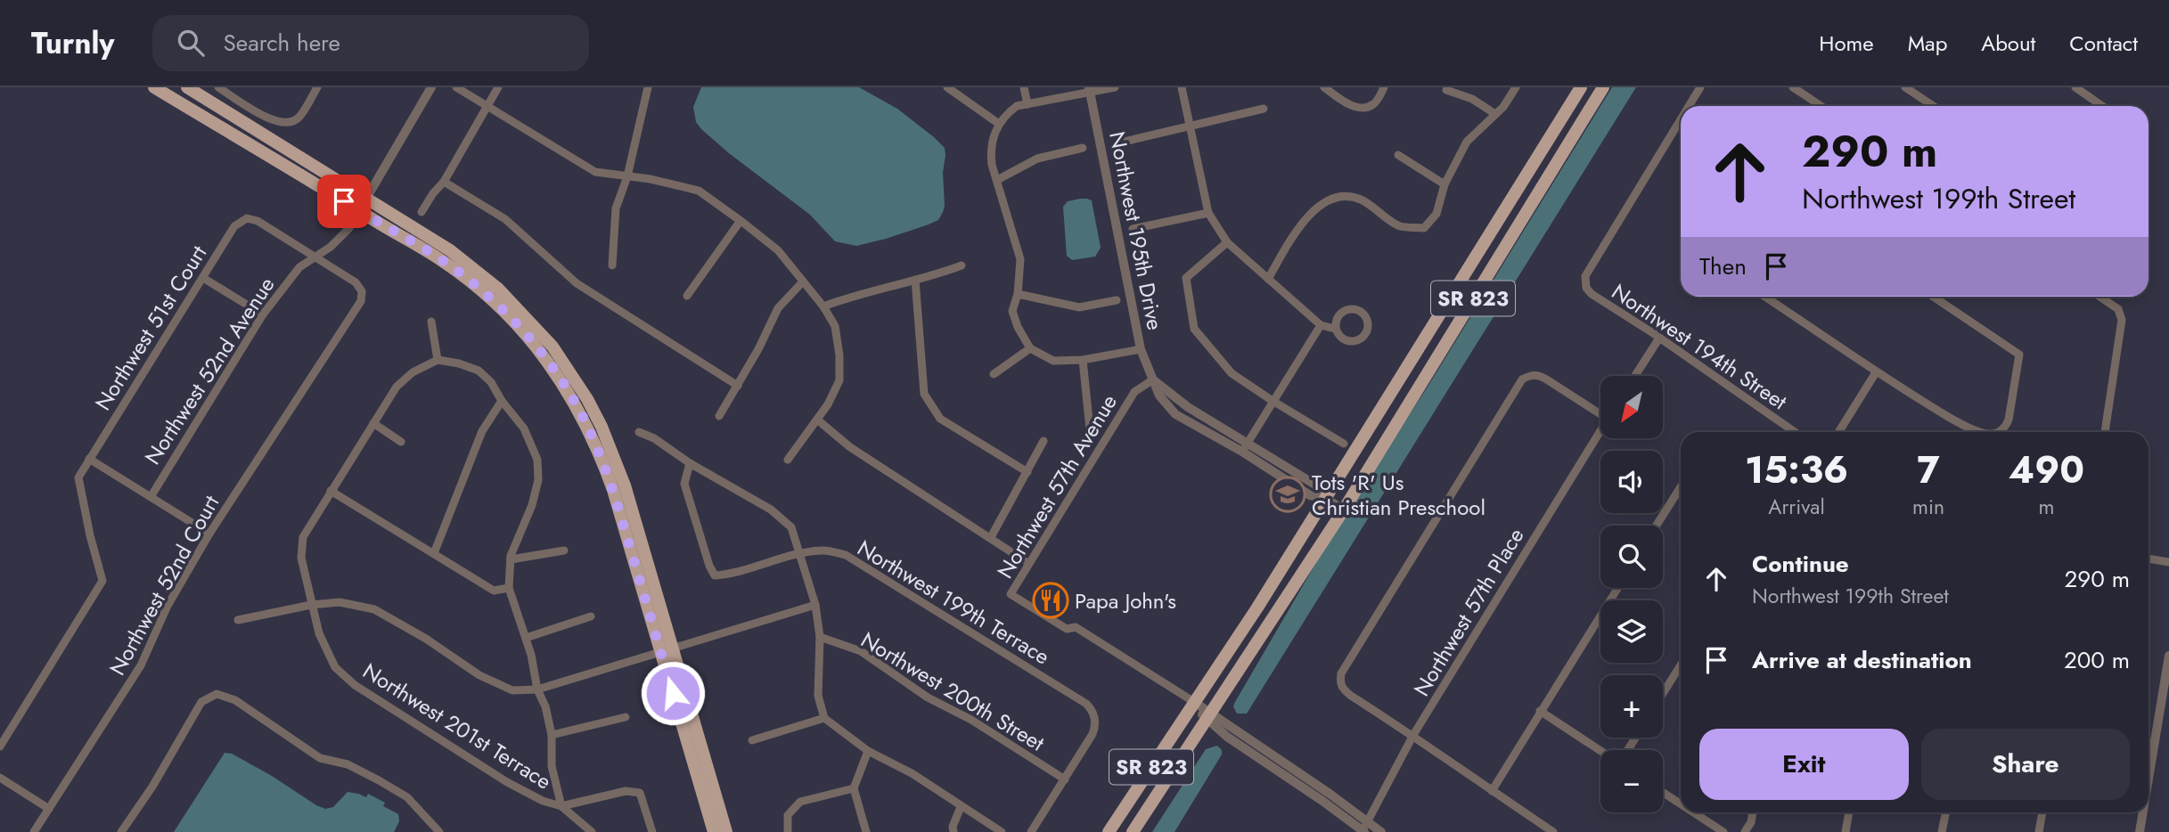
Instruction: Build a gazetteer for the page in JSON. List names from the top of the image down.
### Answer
{
  "streets": {
    "main road": ["SR 823"],
    "street": [
      "Northwest 195th Drive",
      "Northwest 51st Court",
      "Northwest 194th Street",
      "Northwest 52nd Avenue",
      "Northwest 57th Avenue",
      "Northwest 52nd Court",
      "Northwest 199th Terrace",
      "Northwest 57th Place",
      "Northwest 200th Street",
      "Northwest 201st Terrace"
    ]
  },
  "crossings": [
    ["Northwest 195th Drive", "SR 823"],
    ["Northwest 195th Drive", "Northwest 57th Avenue"],
    ["SR 823", "Northwest 57th Avenue"],
    ["Northwest 51st Court", "Northwest 52nd Avenue"],
    ["Northwest 51st Court", "Northwest 52nd Court"],
    ["Northwest 52nd Avenue", "Northwest 52nd Court"],
    ["Northwest 199th Terrace", "Northwest 200th Street"]
  ],
  "places": {
    "school or university": ["Tots 'R' Us Christian Preschool"],
    "restaurant": ["Papa John's"]
  },
  "north": "bottom left",
  "page": {
    "header": "Turnly",
    "search": "Search here",
    "nav": [
      "Home",
      "Map",
      "About",
      "Contact"
    ],
    "turn": ["290 m", "Northwest 199th Street"],
    "then": "Then",
    "map_buttons": ["+", "−"],
    "eta": [
      "15:36",
      "Arrival",
      "7",
      "min",
      "490",
      "m"
    ],
    "list": [
      {
        "name": "Continue",
        "note": "Northwest 199th Street",
        "value": "290 m"
      },
      {
        "name": "Arrive at destination",
        "value": "200 m"
      }
    ],
    "buttons": ["Exit", "Share"]
  }
}
